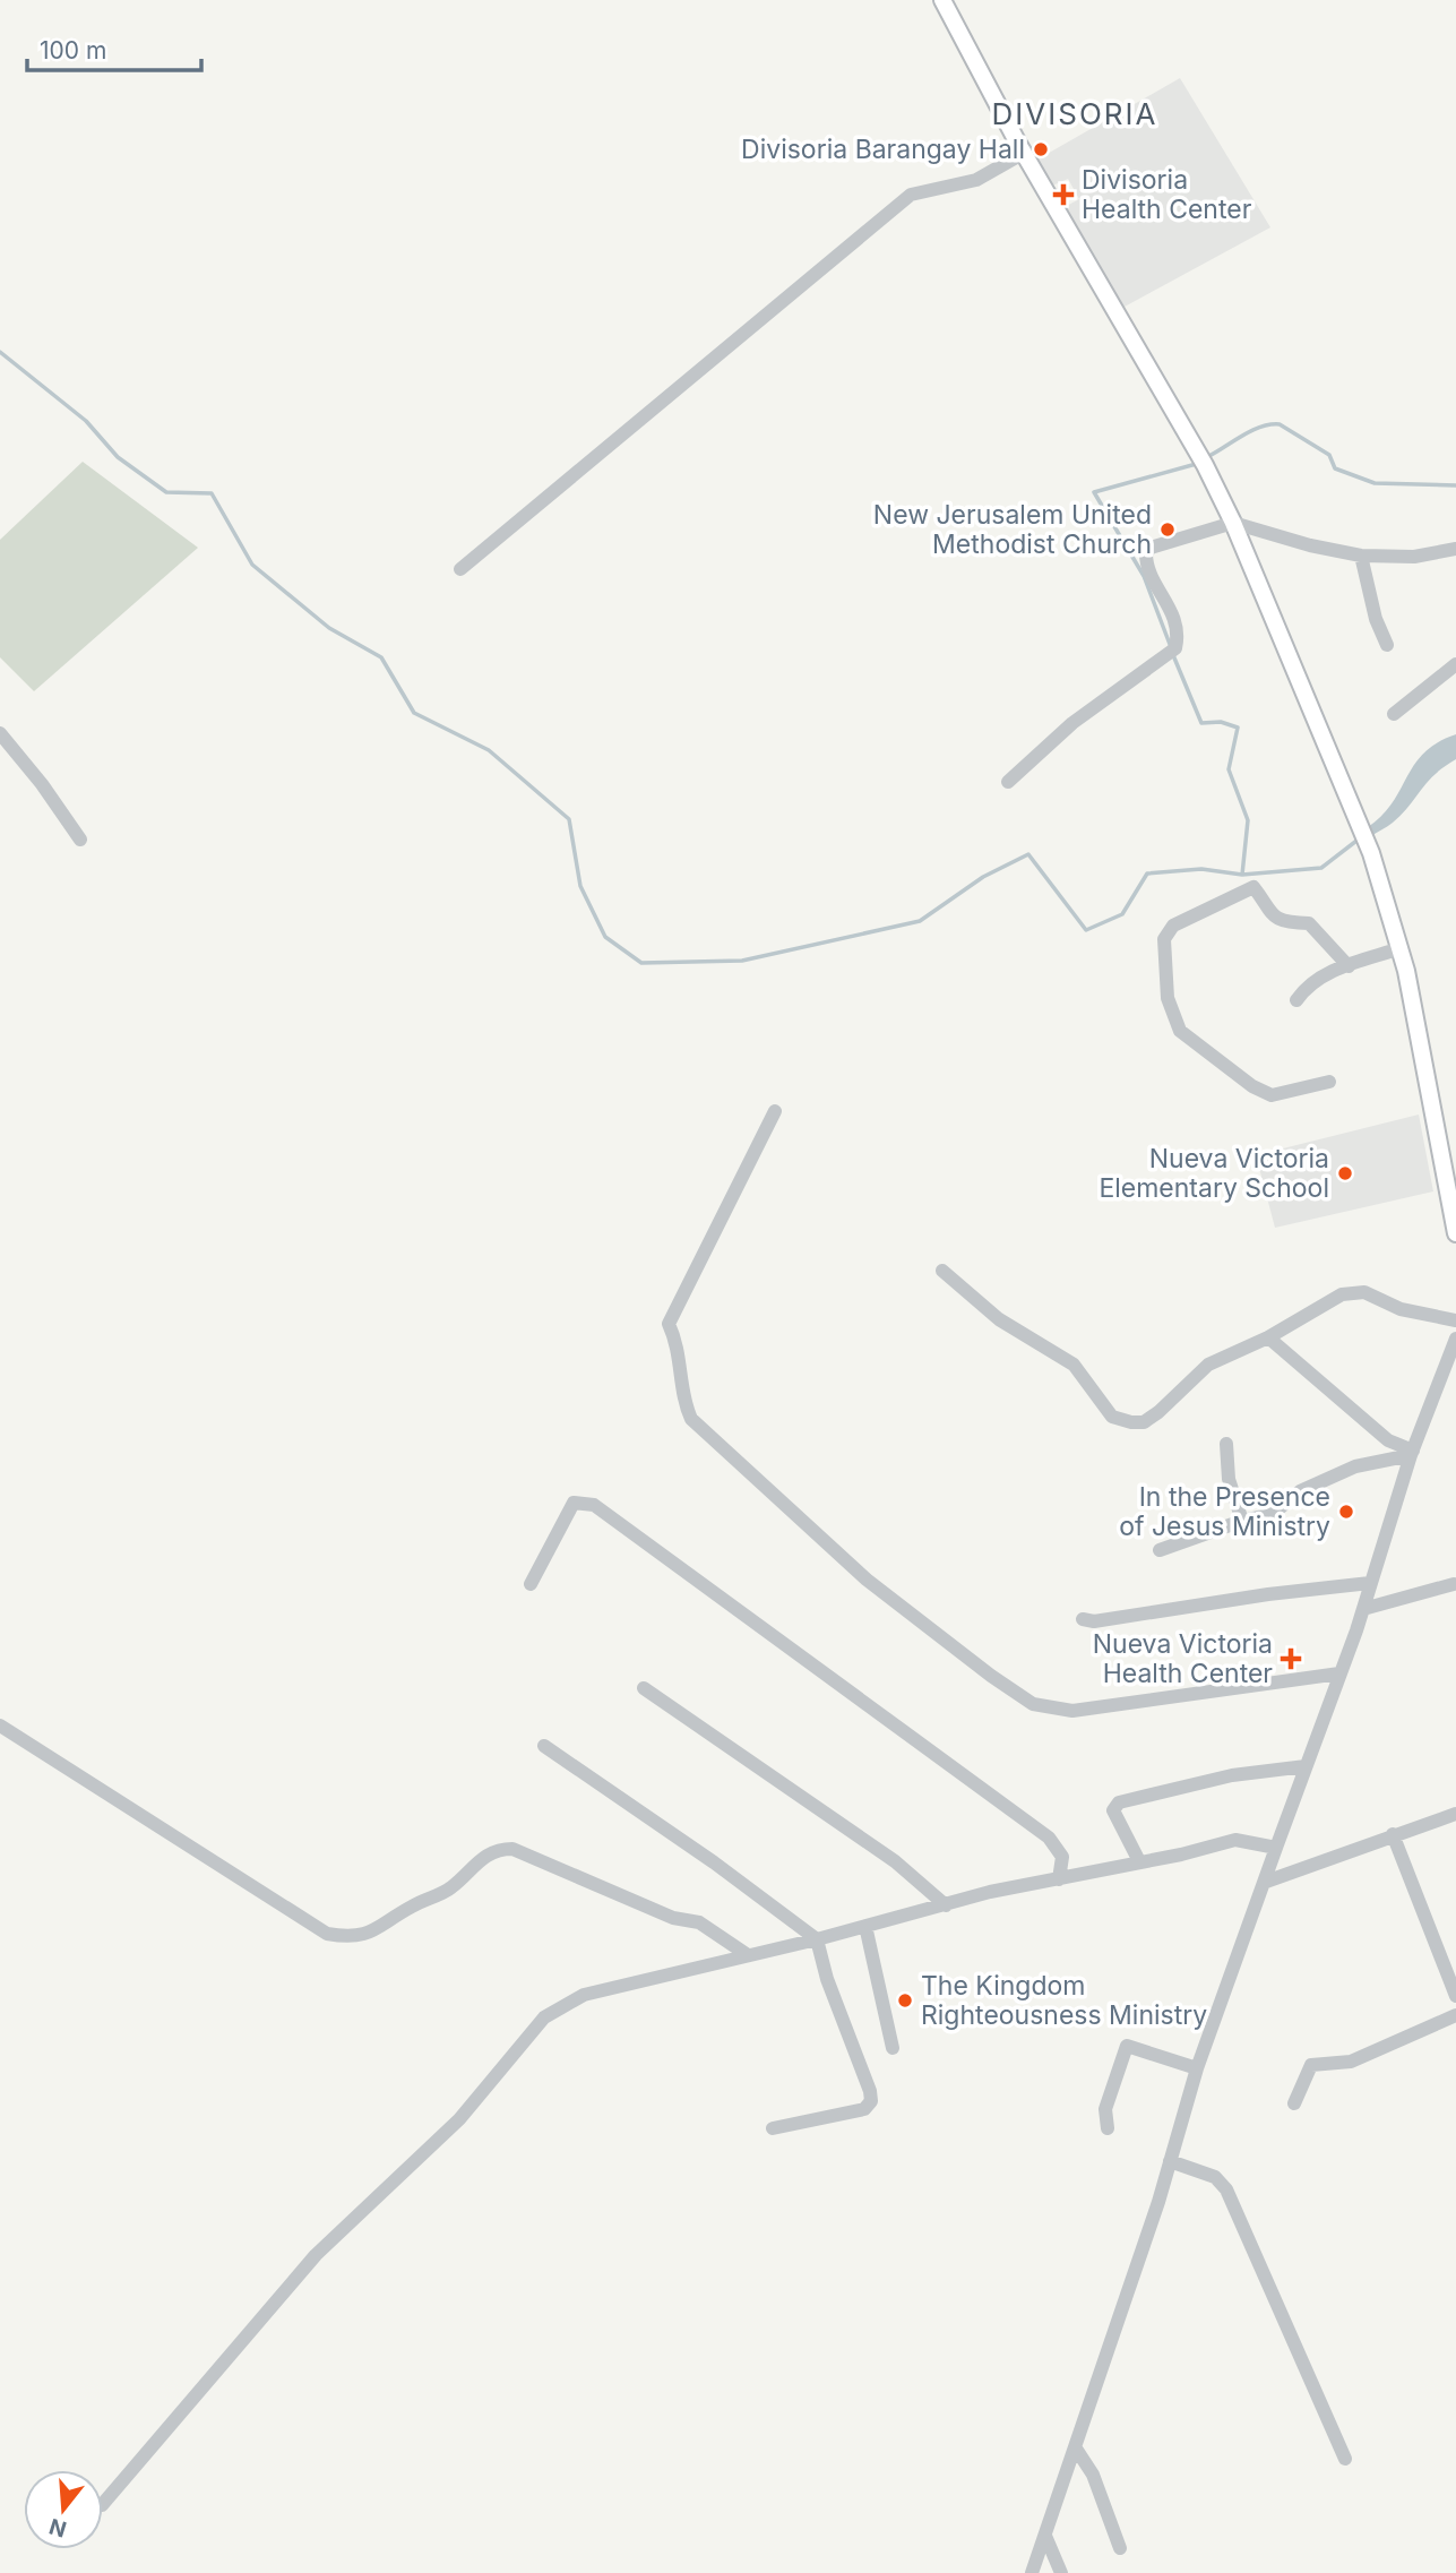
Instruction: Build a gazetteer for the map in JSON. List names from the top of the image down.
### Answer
{
  "districts": ["DIVISORIA"],
  "places": {
    "other": [
      "Divisoria Barangay Hall",
      "New Jerusalem United Methodist Church",
      "Nueva Victoria Elementary School",
      "In the Presence of Jesus Ministry",
      "The Kingdom Righteousness Ministry"
    ],
    "health": ["Divisoria Health Center", "Nueva Victoria Health Center"]
  },
  "scale_bar": "100 m",
  "north": "bottom"
}
